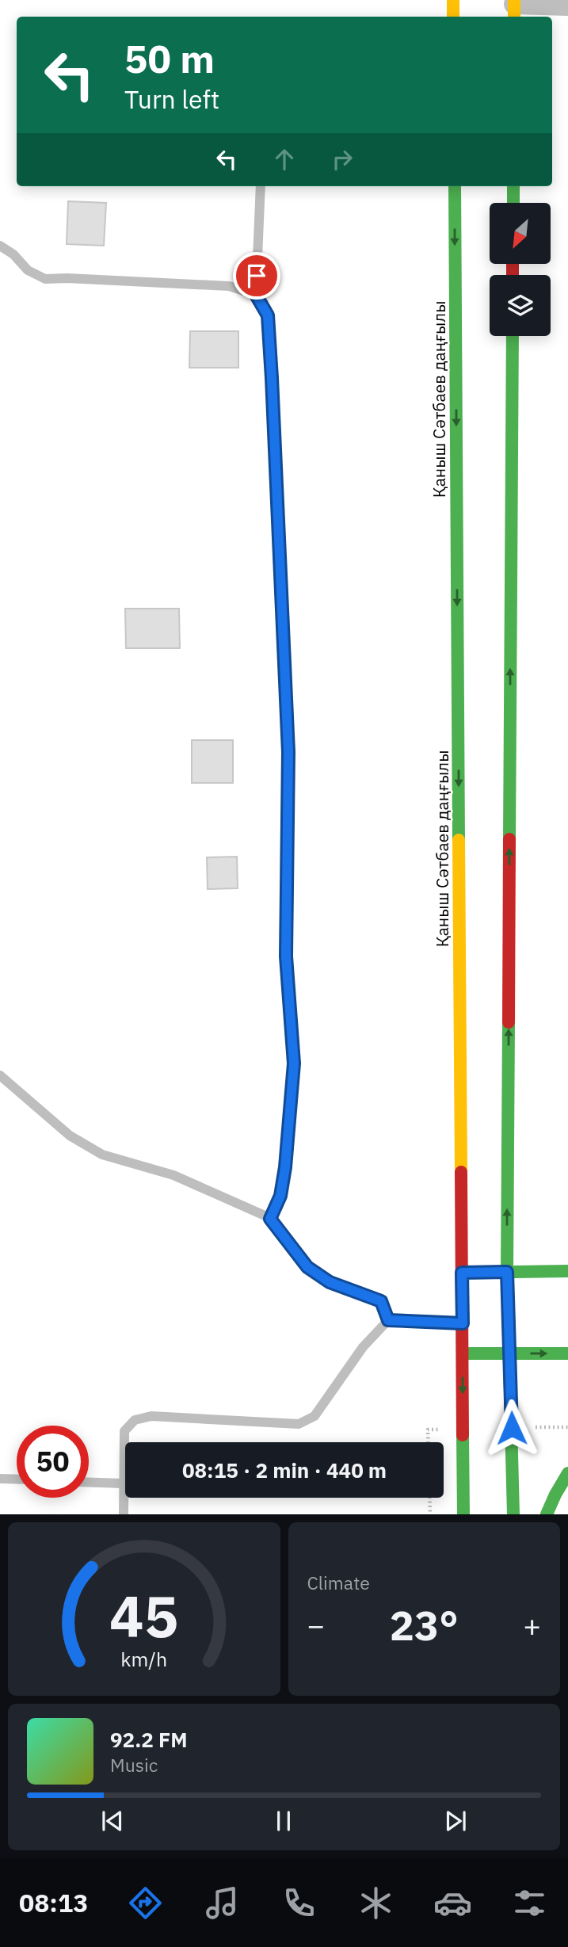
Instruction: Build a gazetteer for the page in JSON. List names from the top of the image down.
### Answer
{
  "streets": {
    "main road": ["Қаныш Сәтбаев даңғылы"]
  },
  "north": "bottom left",
  "page": {
    "turn": ["50 m", "Turn left"],
    "limit": "50",
    "trip": "08:15 · 2 min · 440 m",
    "tile": "Climate",
    "heat": ["−", "23°", "+"],
    "song": ["92.2 FM", "Music"],
    "tabs": "08:13",
    "gauge": ["45", "km/h"]
  }
}
